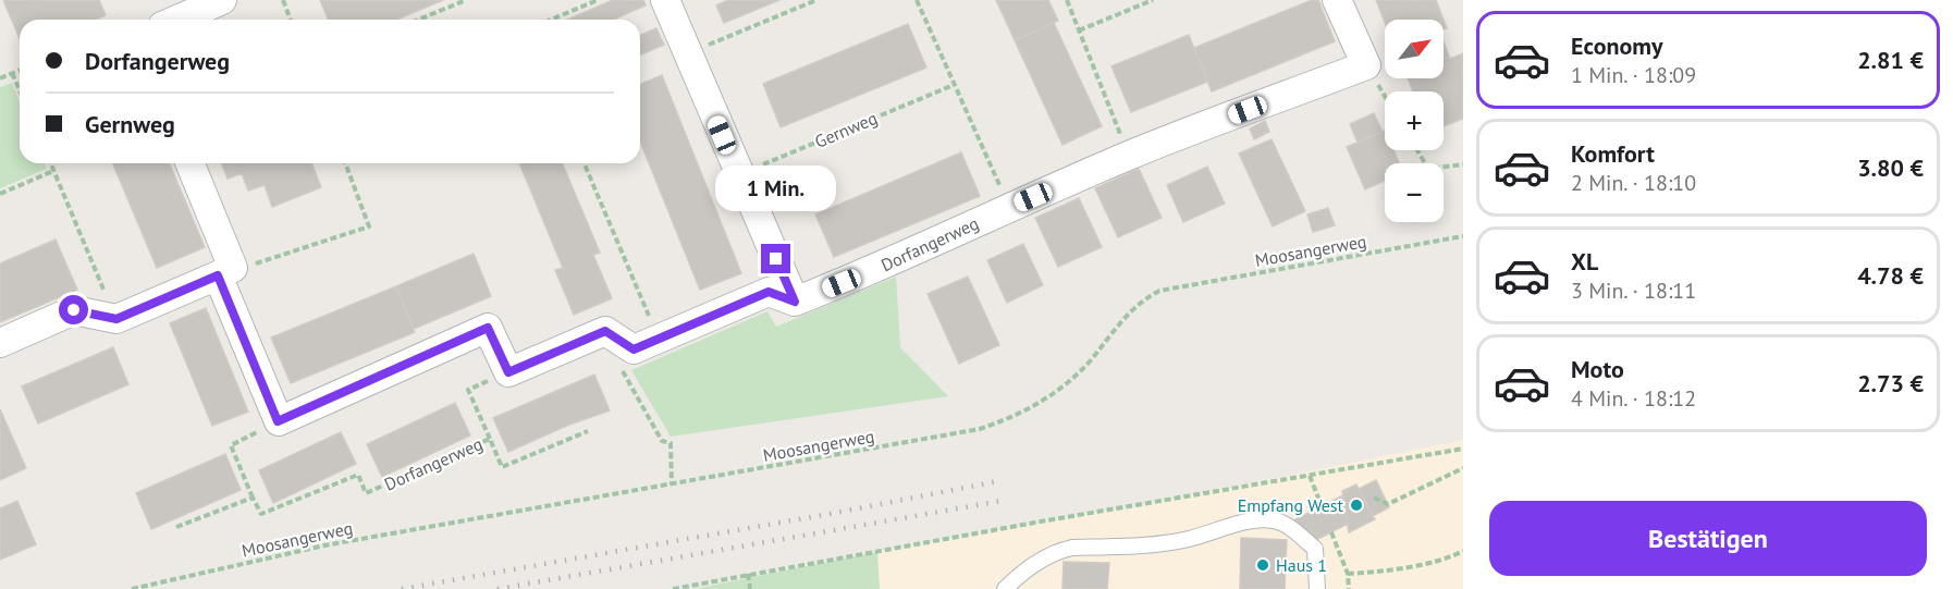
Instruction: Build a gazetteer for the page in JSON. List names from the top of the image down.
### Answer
{
  "streets": {
    "street": ["Dorfangerweg"],
    "path": ["Gernweg", "Moosangerweg"]
  },
  "places": ["Empfang West", "Haus 1"],
  "north": "top right",
  "page": {
    "list": [
      {
        "name": "Economy",
        "note": "1 Min. · 18:09",
        "value": "2.81 €"
      },
      {
        "name": "Komfort",
        "note": "2 Min. · 18:10",
        "value": "3.80 €"
      },
      {
        "name": "XL",
        "note": "3 Min. · 18:11",
        "value": "4.78 €"
      },
      {
        "name": "Moto",
        "note": "4 Min. · 18:12",
        "value": "2.73 €"
      }
    ],
    "map_buttons": ["+", "−"],
    "banner": ["Dorfangerweg", "Gernweg"],
    "bubble": "1 Min.",
    "buttons": "Bestätigen"
  }
}
